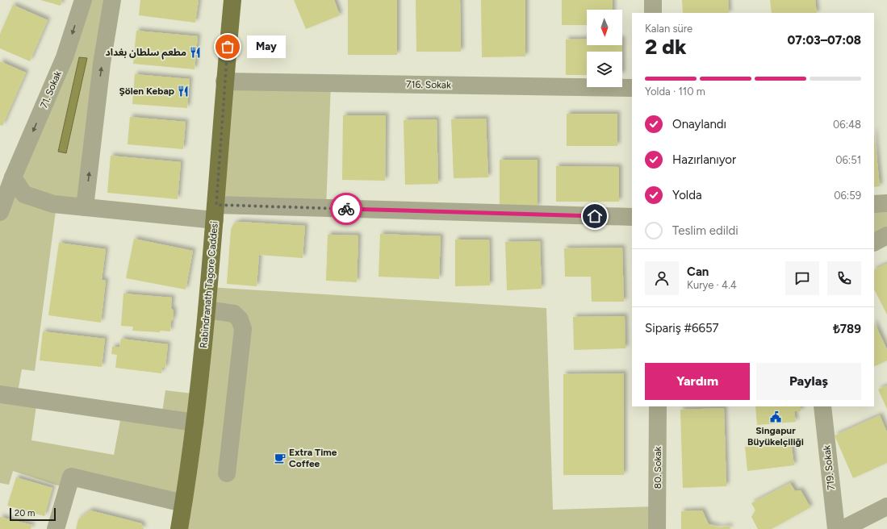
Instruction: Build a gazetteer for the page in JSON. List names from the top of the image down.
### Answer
{
  "streets": {
    "main road": ["Rabindranath Tagore Caddesi"],
    "street": [
      "716. Sokak",
      "71. Sokak",
      "80. Sokak",
      "719. Sokak"
    ]
  },
  "crossings": [
    ["716. Sokak", "Rabindranath Tagore Caddesi"]
  ],
  "places": {
    "other": ["May"],
    "restaurant": ["مطعم سلطان بغداد", "Şölen Kebap"],
    "public building": ["Singapur Büyükelçiliği"],
    "cafe": ["Extra Time Coffee"]
  },
  "scale_bar": "20 m",
  "north": "bottom",
  "page": {
    "heading": ["2 dk", "Kalan süre", "07:03–07:08"],
    "panel": [
      "Can",
      "Kurye · 4.4",
      "Sipariş #6657",
      "₺789"
    ],
    "bubble": "May",
    "bar": "Yolda · 110 m",
    "list": [
      ["Onaylandı", "06:48"],
      ["Hazırlanıyor", "06:51"],
      ["Yolda", "06:59"],
      "Teslim edildi"
    ],
    "buttons": ["Yardım", "Paylaş"],
    "scale": "20 m"
  }
}
